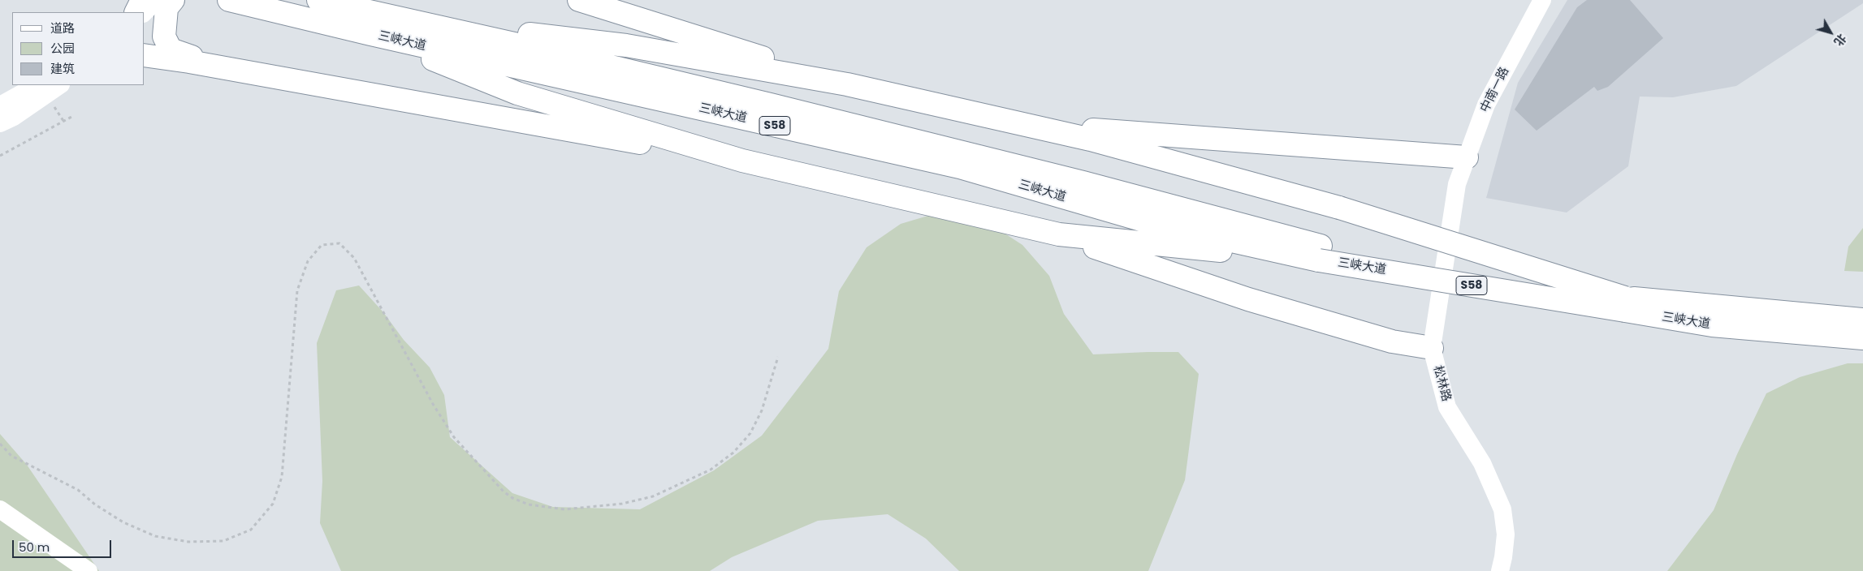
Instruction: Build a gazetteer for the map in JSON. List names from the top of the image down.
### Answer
{
  "streets": {
    "highway": ["三峡大道", "S58"],
    "street": ["中南一路", "松林路"]
  },
  "crossings": [
    ["中南一路", "松林路"]
  ],
  "legend": ["道路", "公园", "建筑"],
  "scale_bar": "50 m",
  "north": "bottom right"
}
